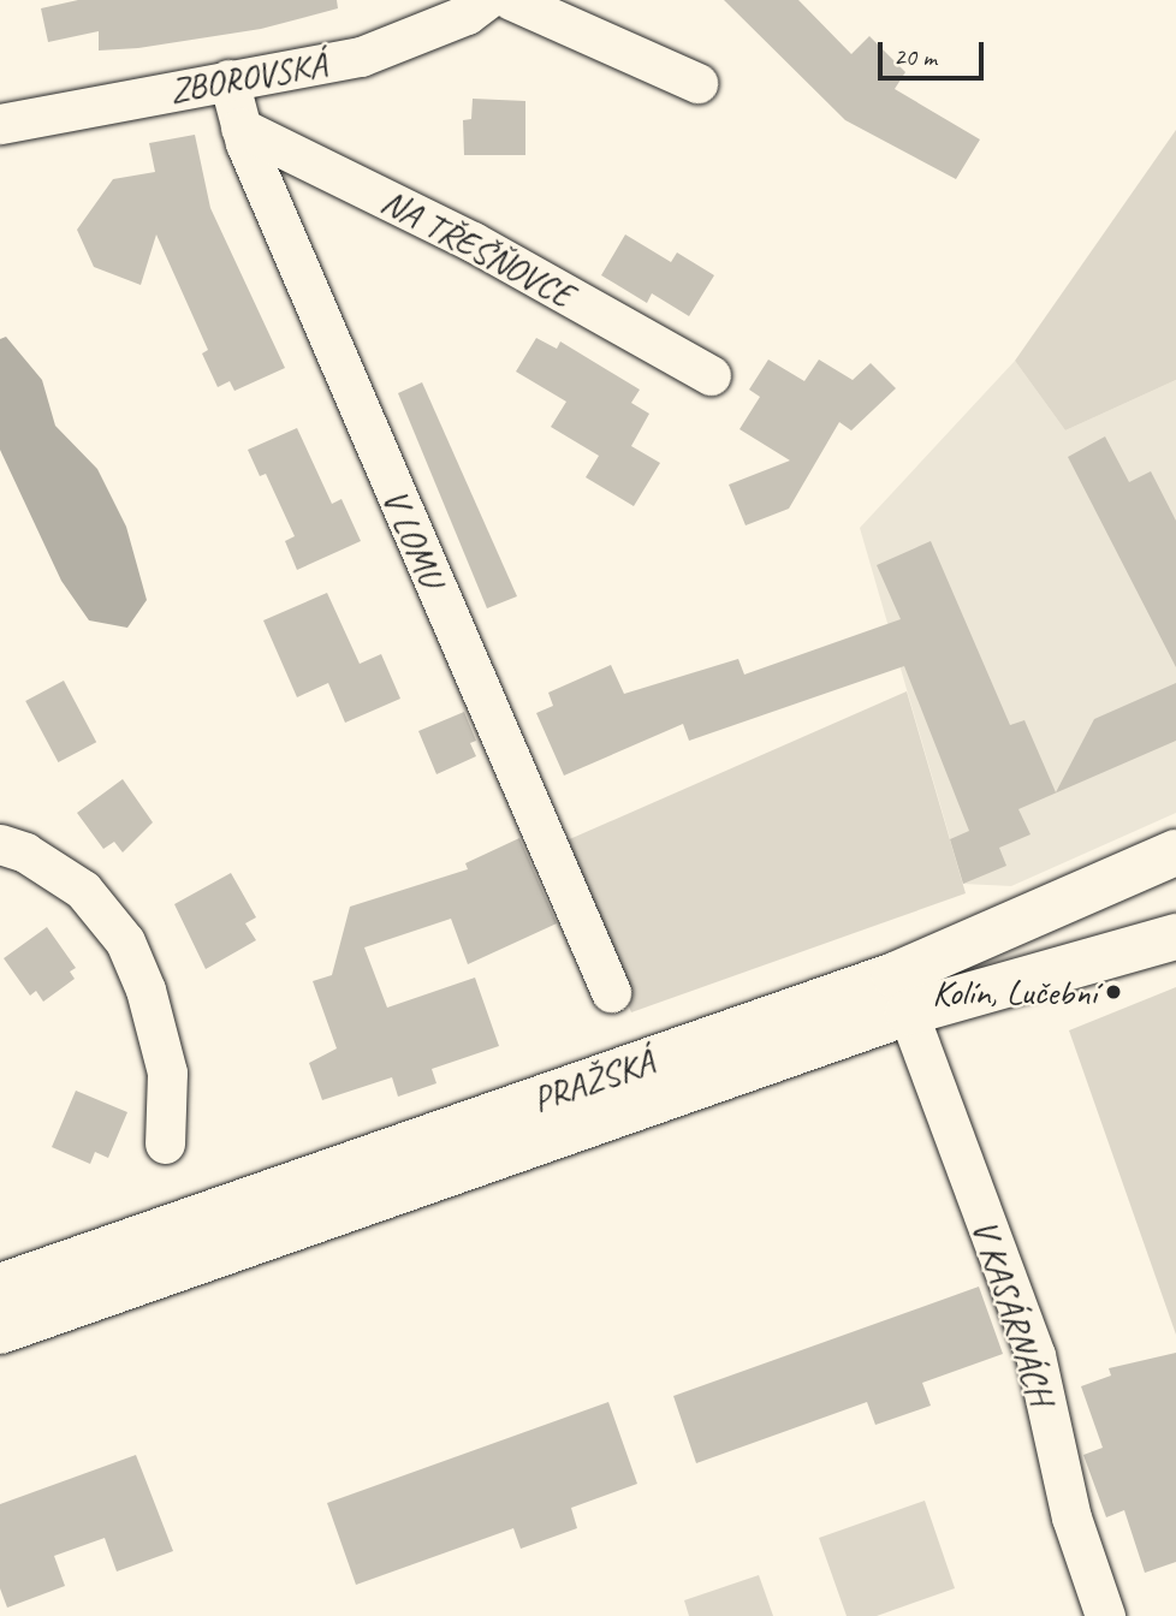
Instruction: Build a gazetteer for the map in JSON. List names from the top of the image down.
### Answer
{
  "streets": {
    "street": [
      "ZBOROVSKÁ",
      "NA TŘEŠŇOVCE",
      "V LOMU",
      "PRAŽSKÁ",
      "V KASÁRNÁCH"
    ]
  },
  "crossings": [
    ["ZBOROVSKÁ", "V LOMU"],
    ["NA TŘEŠŇOVCE", "V LOMU"],
    ["PRAŽSKÁ", "V KASÁRNÁCH"]
  ],
  "places": ["Kolín, Lučební"],
  "scale_bar": "20 m"
}
